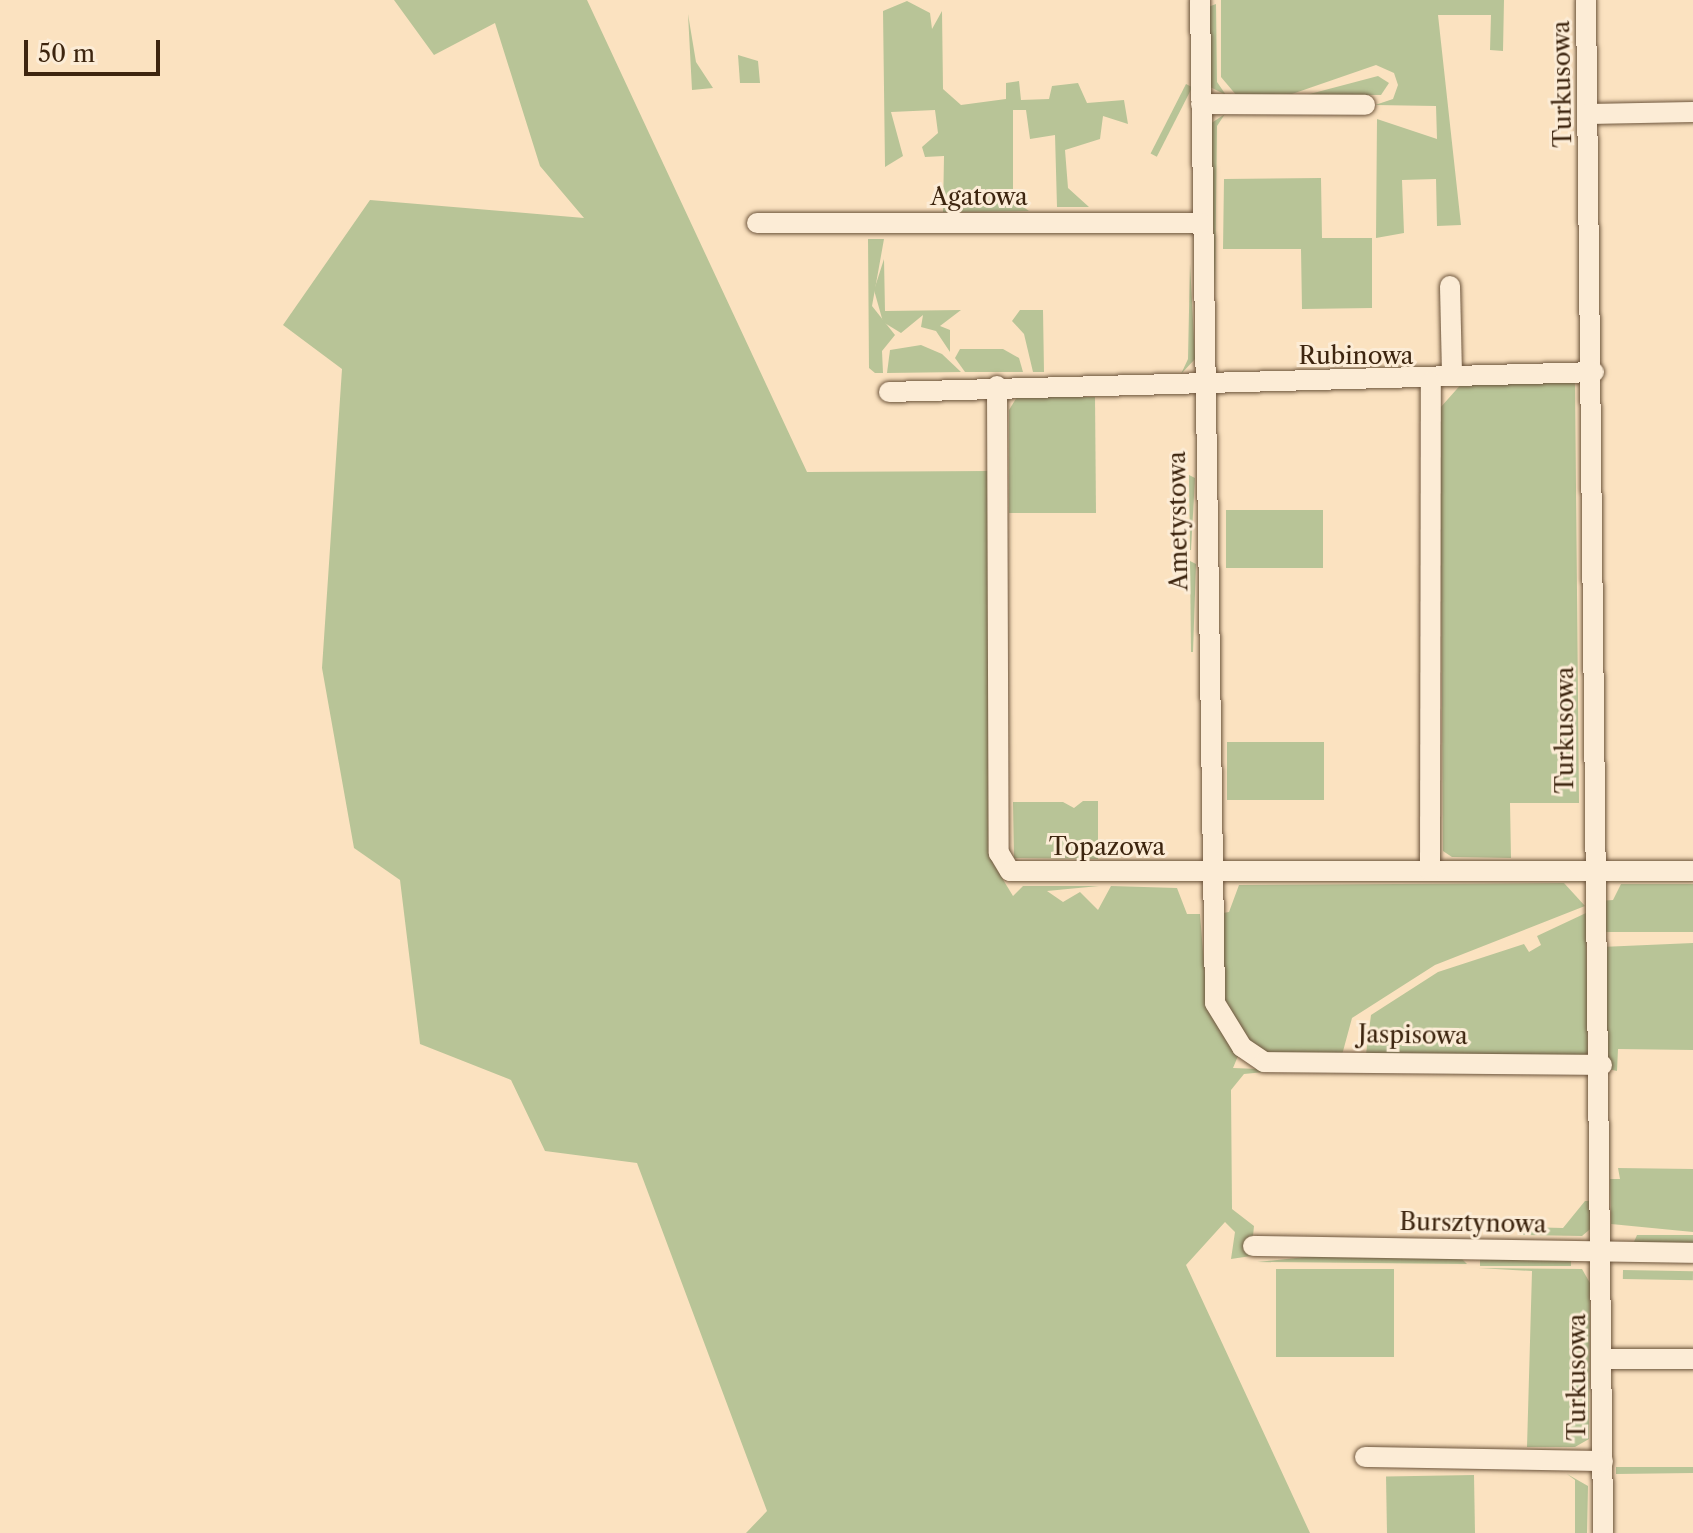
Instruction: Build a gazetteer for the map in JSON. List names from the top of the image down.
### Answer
{
  "streets": {
    "street": [
      "Turkusowa",
      "Agatowa",
      "Rubinowa",
      "Ametystowa",
      "Topazowa",
      "Jaspisowa",
      "Bursztynowa"
    ]
  },
  "crossings": [
    ["Turkusowa", "Topazowa"],
    ["Turkusowa", "Jaspisowa"],
    ["Turkusowa", "Bursztynowa"],
    ["Agatowa", "Ametystowa"],
    ["Rubinowa", "Ametystowa"],
    ["Rubinowa", "Topazowa"],
    ["Ametystowa", "Topazowa"],
    ["Ametystowa", "Jaspisowa"]
  ],
  "scale_bar": "50 m"
}
